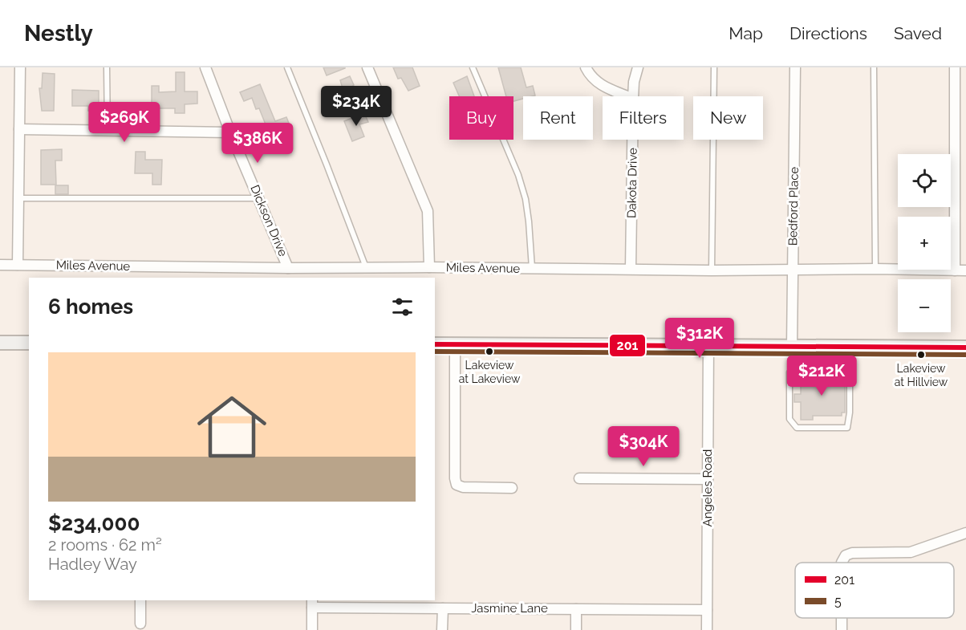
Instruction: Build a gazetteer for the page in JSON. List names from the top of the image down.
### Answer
{
  "streets": {
    "street": [
      "Dakota Drive",
      "Bedford Place",
      "Dickson Drive",
      "Miles Avenue",
      "Angeles Road",
      "Jasmine Lane"
    ]
  },
  "crossings": [
    ["Dakota Drive", "Miles Avenue"],
    ["Bedford Place", "Miles Avenue"],
    ["Dickson Drive", "Miles Avenue"],
    ["Angeles Road", "Jasmine Lane"]
  ],
  "places": ["Lakeview at Lakeview", "Lakeview at Hillview"],
  "lines": ["transit line 201", "transit line 5"],
  "legend": ["201", "5"],
  "page": {
    "header": "Nestly",
    "nav": ["Map", "Directions", "Saved"],
    "price": [
      "$234K",
      "$269K",
      "$386K",
      "$312K",
      "$212K",
      "$304K"
    ],
    "chip": [
      "Buy",
      "Rent",
      "Filters",
      "New"
    ],
    "map_buttons": ["+", "−"],
    "heading": "6 homes",
    "list": [
      {
        "name": "$234,000",
        "note": "2 rooms · 62 m² · Hadley Way"
      }
    ]
  }
}
